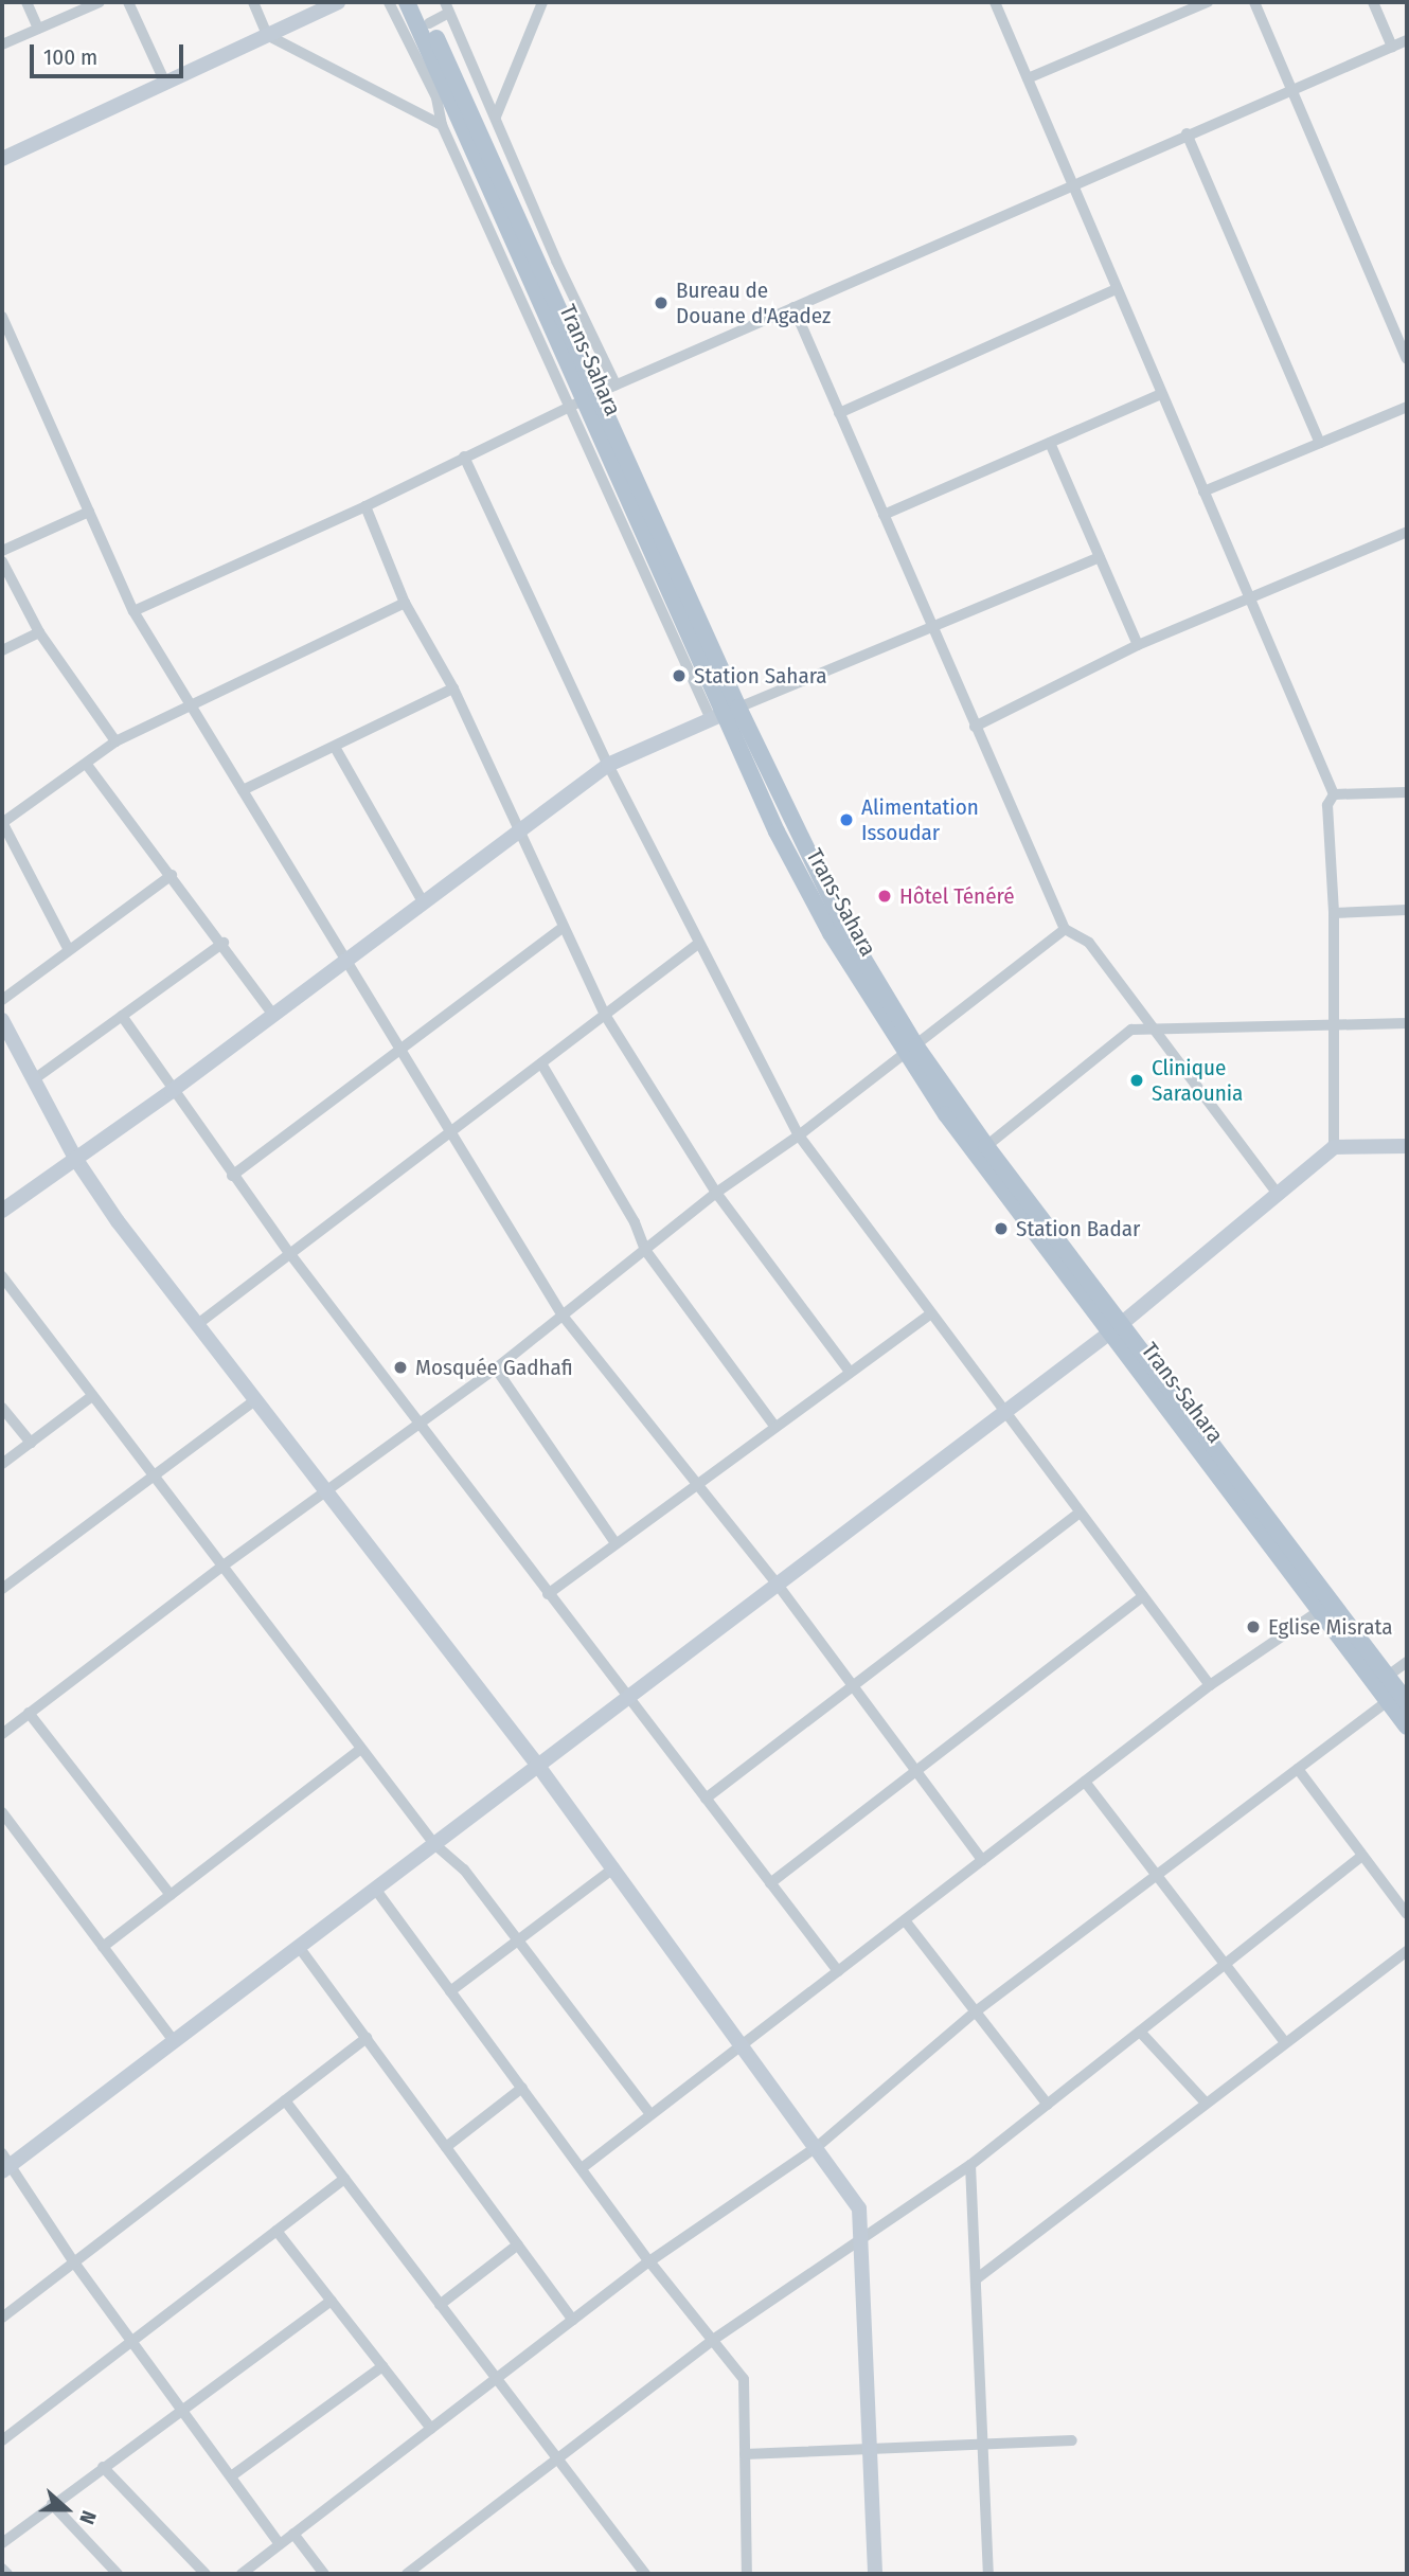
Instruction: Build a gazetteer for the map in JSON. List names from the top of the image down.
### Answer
{
  "streets": {
    "main road": ["Trans-Sahara"]
  },
  "places": [
    "Bureau de Douane d'Agadez",
    "Station Sahara",
    "Alimentation Issoudar",
    "Hôtel Ténéré",
    "Clinique Saraounia",
    "Station Badar",
    "Mosquée Gadhafi",
    "Eglise Misrata"
  ],
  "scale_bar": "100 m",
  "north": "right"
}
